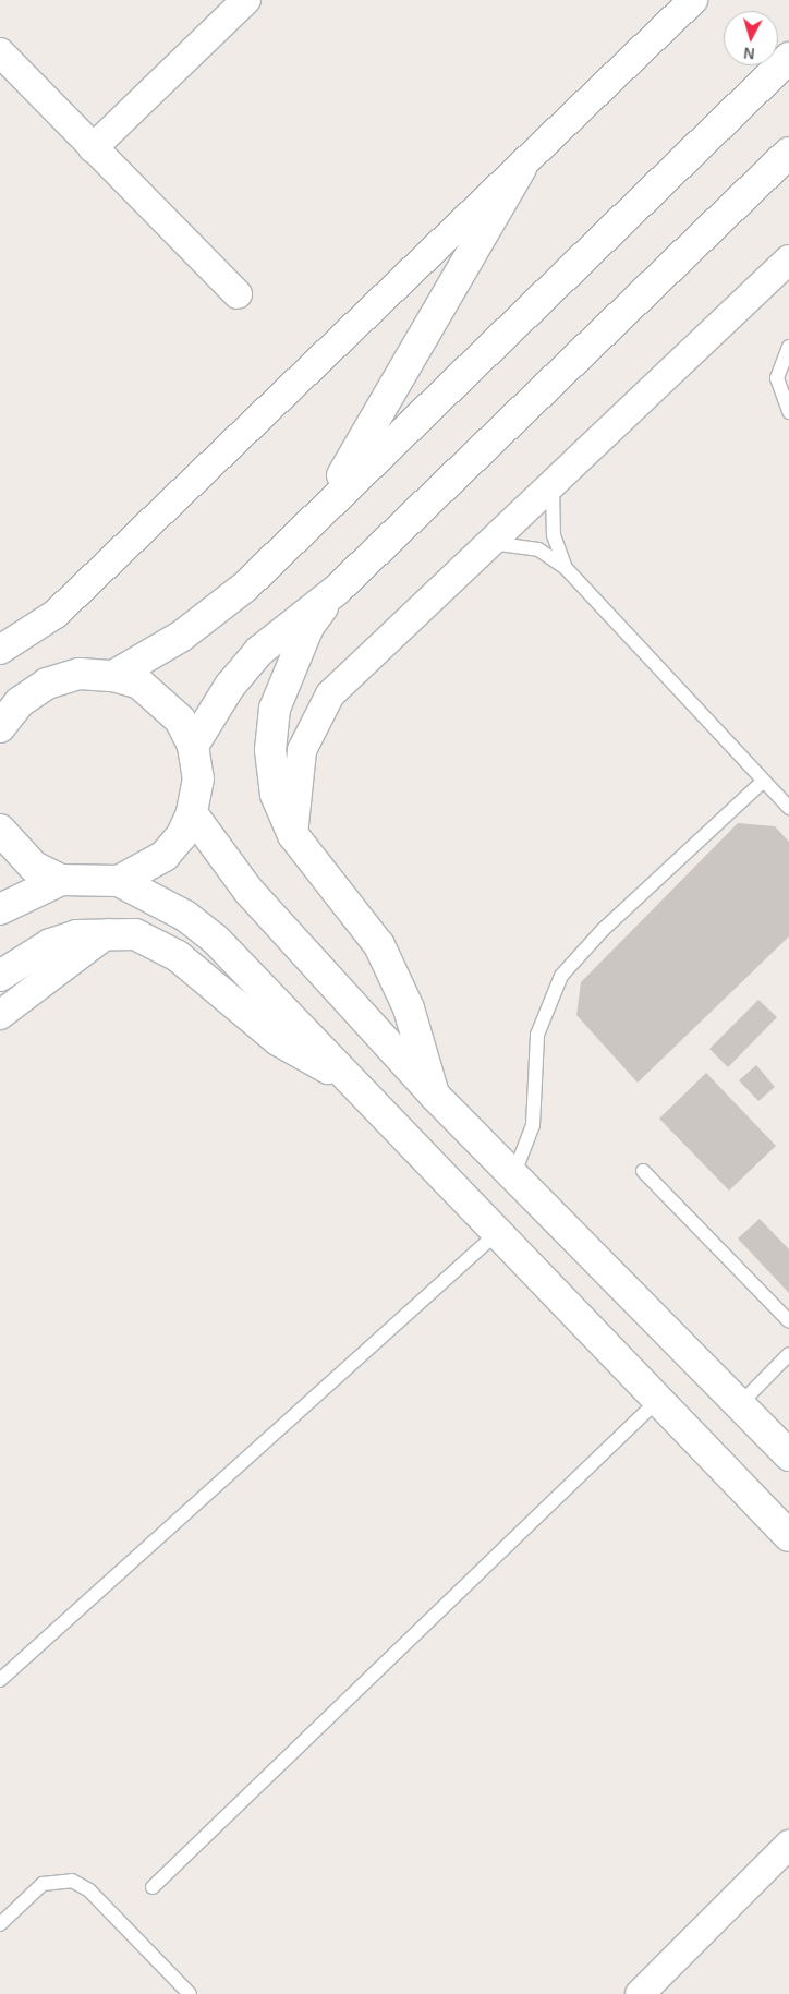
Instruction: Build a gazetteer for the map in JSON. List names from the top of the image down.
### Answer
{
  "north": "bottom"
}
